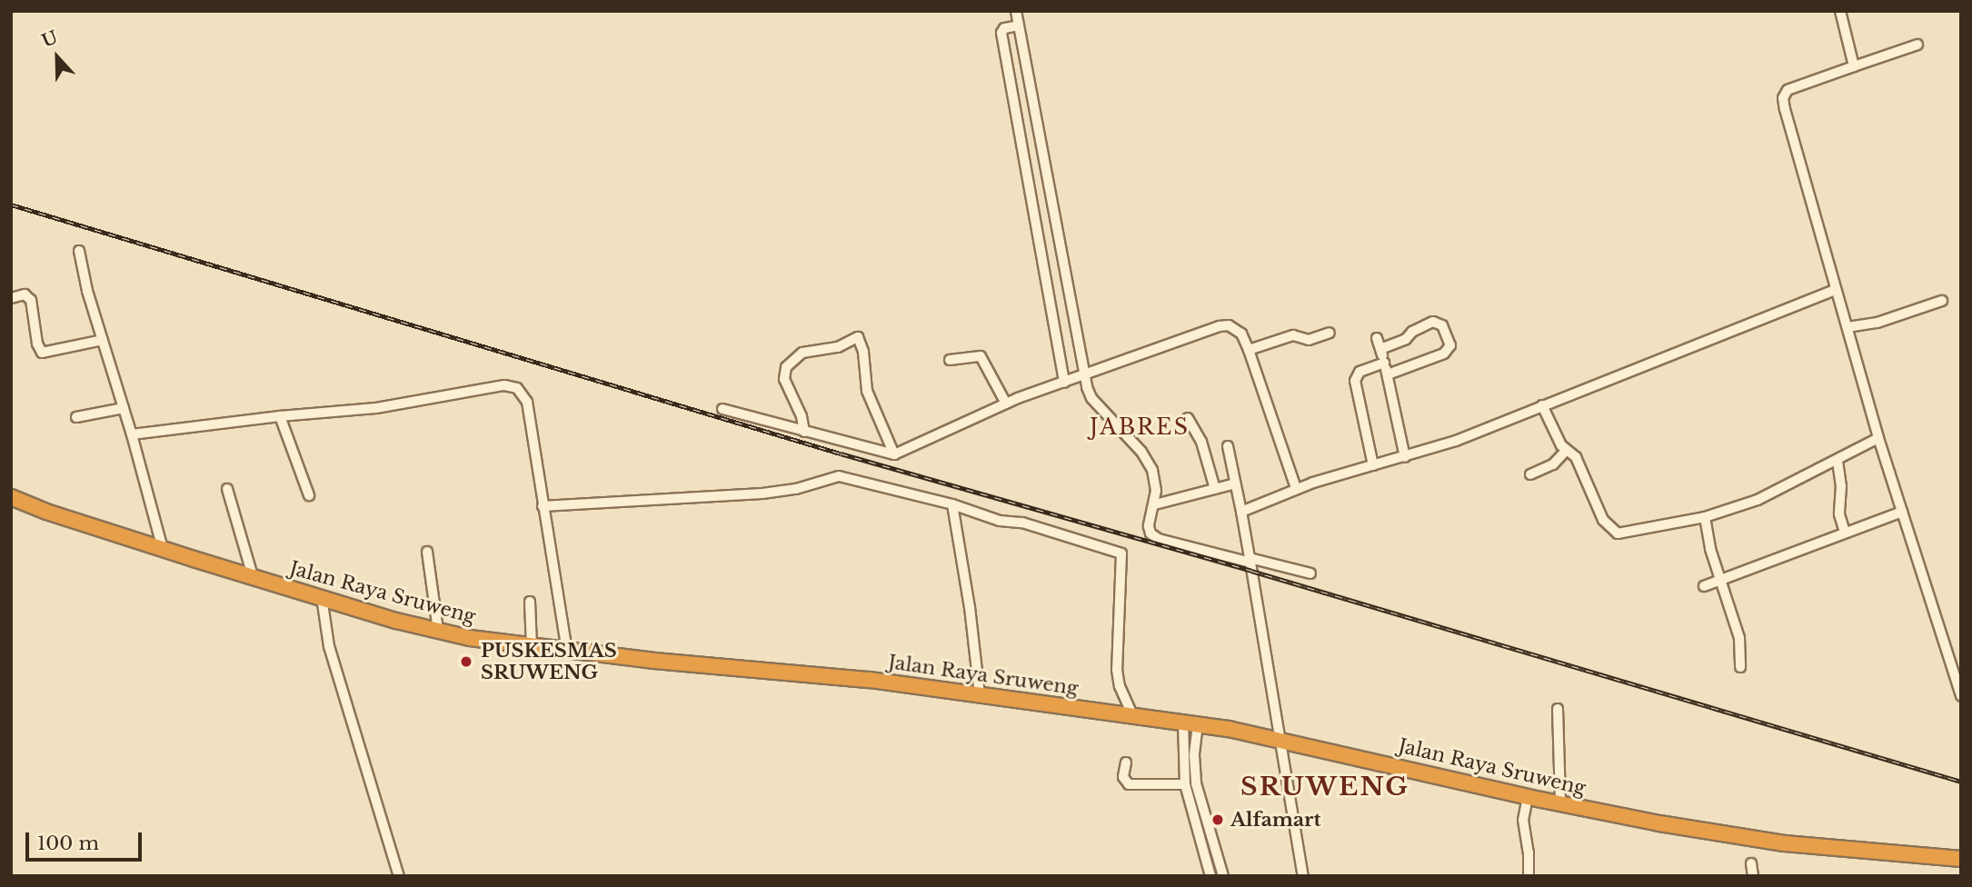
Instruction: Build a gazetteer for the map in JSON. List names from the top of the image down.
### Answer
{
  "streets": {
    "highway": ["Jalan Raya Sruweng"]
  },
  "districts": ["JABRES", "SRUWENG"],
  "places": ["PUSKESMAS SRUWENG", "Alfamart"],
  "scale_bar": "100 m",
  "north": "top"
}
